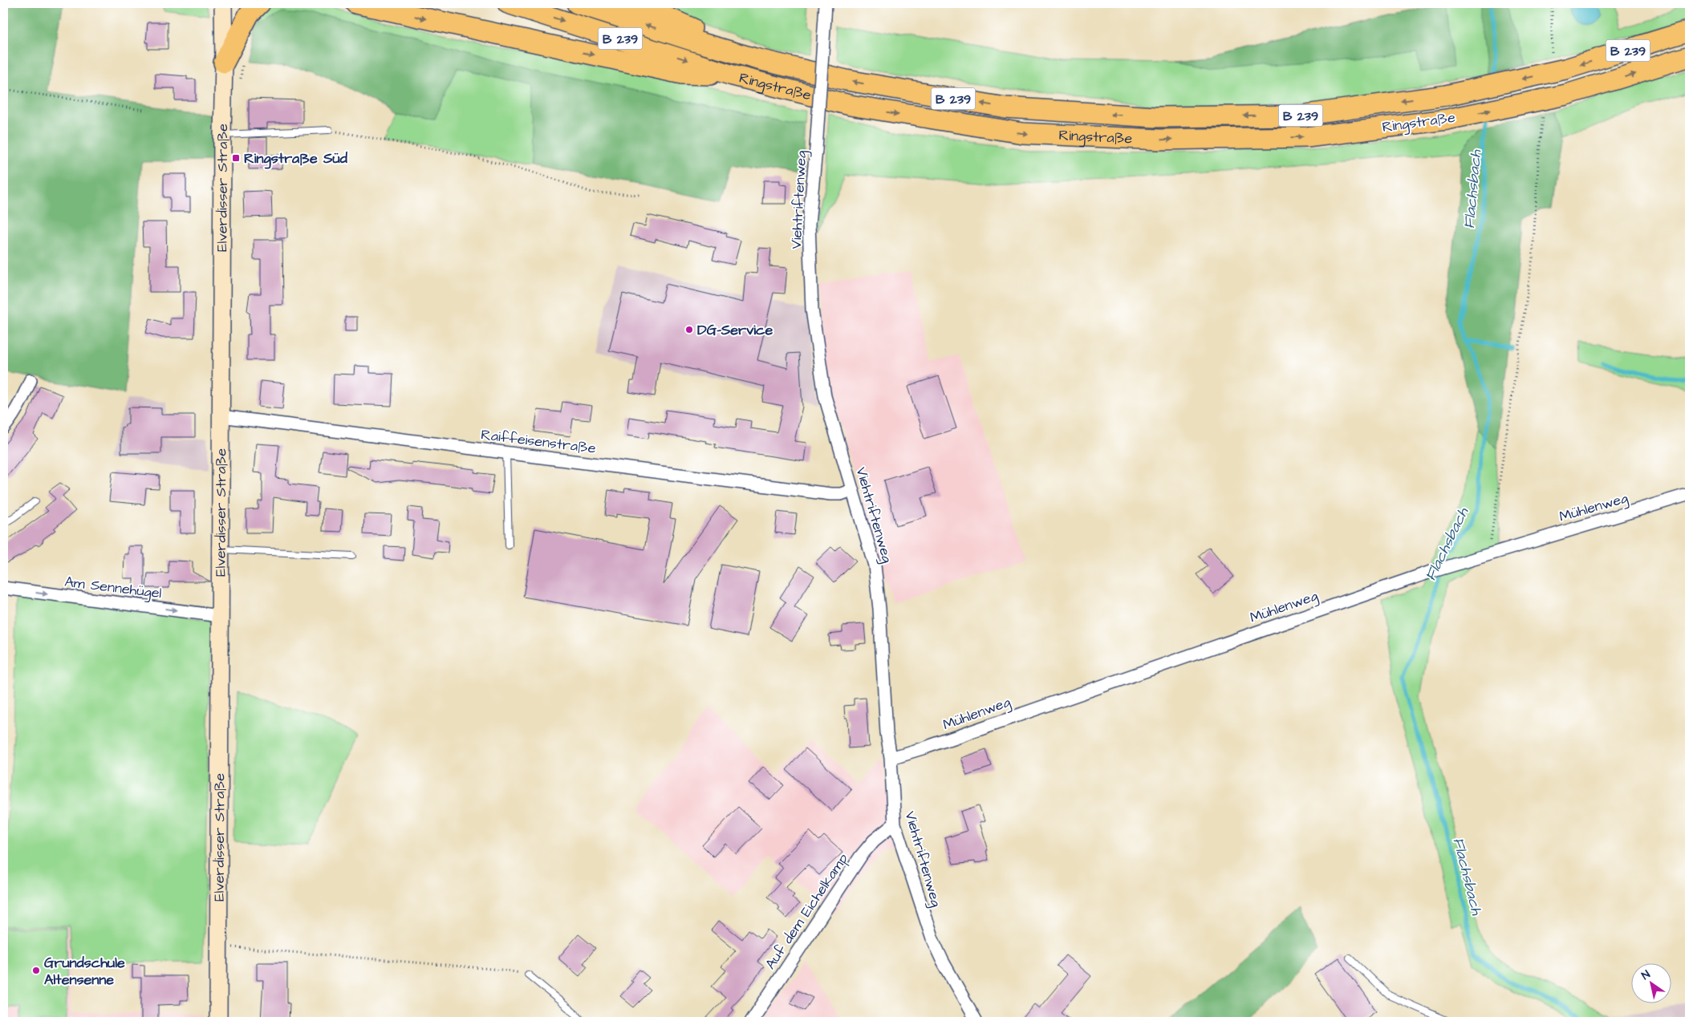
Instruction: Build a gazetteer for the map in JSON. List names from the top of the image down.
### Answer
{
  "streets": {
    "highway": ["B 239", "Ringstraße"],
    "main road": ["Elverdisser Straße"],
    "street": [
      "Viehtriftenweg",
      "Raiffeisenstraße",
      "Mühlenweg",
      "Am Sennehügel",
      "Auf dem Eichelkamp"
    ]
  },
  "crossings": [
    ["Elverdisser Straße", "Raiffeisenstraße"],
    ["Elverdisser Straße", "Am Sennehügel"],
    ["Viehtriftenweg", "Raiffeisenstraße"],
    ["Viehtriftenweg", "Mühlenweg"],
    ["Viehtriftenweg", "Auf dem Eichelkamp"]
  ],
  "one_way": ["Am Sennehügel"],
  "water": ["Flachsbach"],
  "places": {
    "transit": ["Ringstraße Süd"],
    "other": ["DG-Service", "Grundschule Altensenne"]
  },
  "north": "top left"
}
